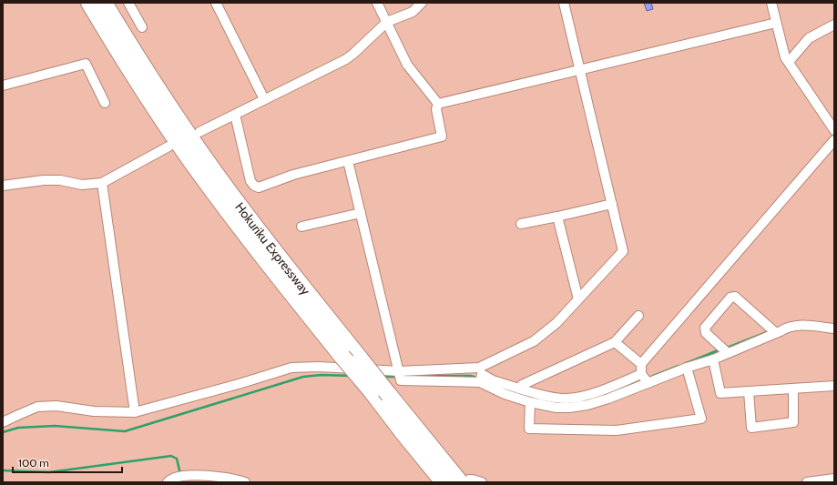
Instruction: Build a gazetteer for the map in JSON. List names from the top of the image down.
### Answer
{
  "streets": {
    "highway": ["Hokuriku Expressway"]
  },
  "scale_bar": "100 m"
}
